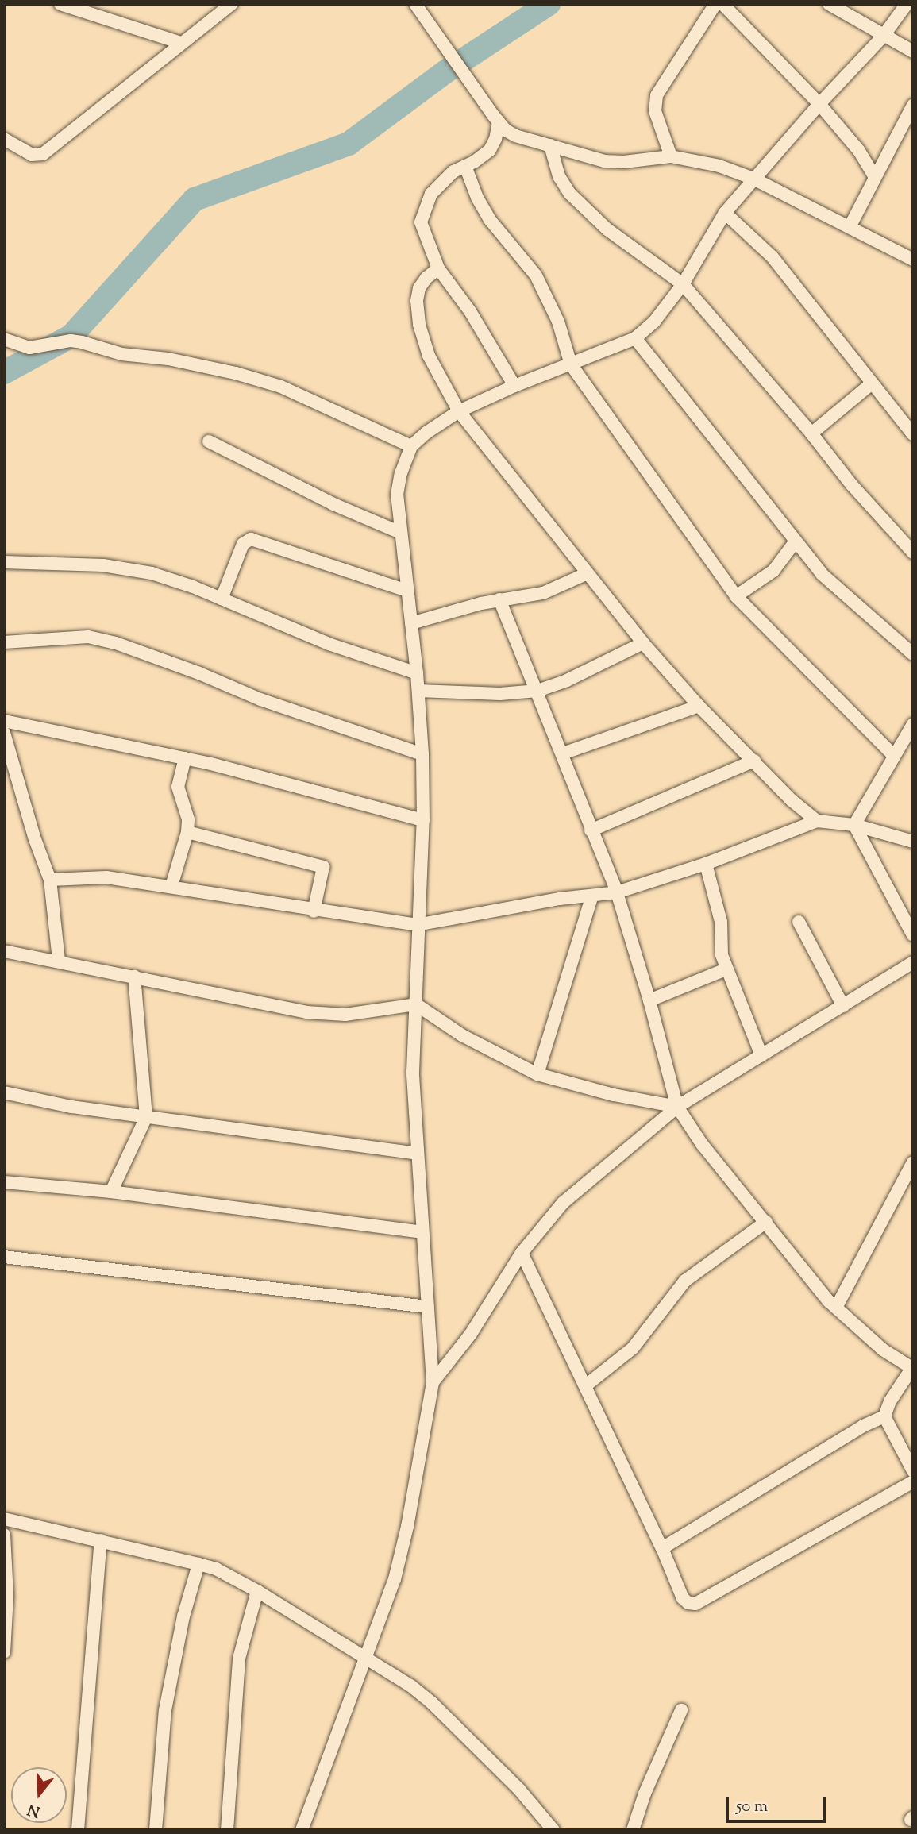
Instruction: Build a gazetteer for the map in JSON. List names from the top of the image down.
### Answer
{
  "scale_bar": "50 m",
  "north": "bottom"
}
